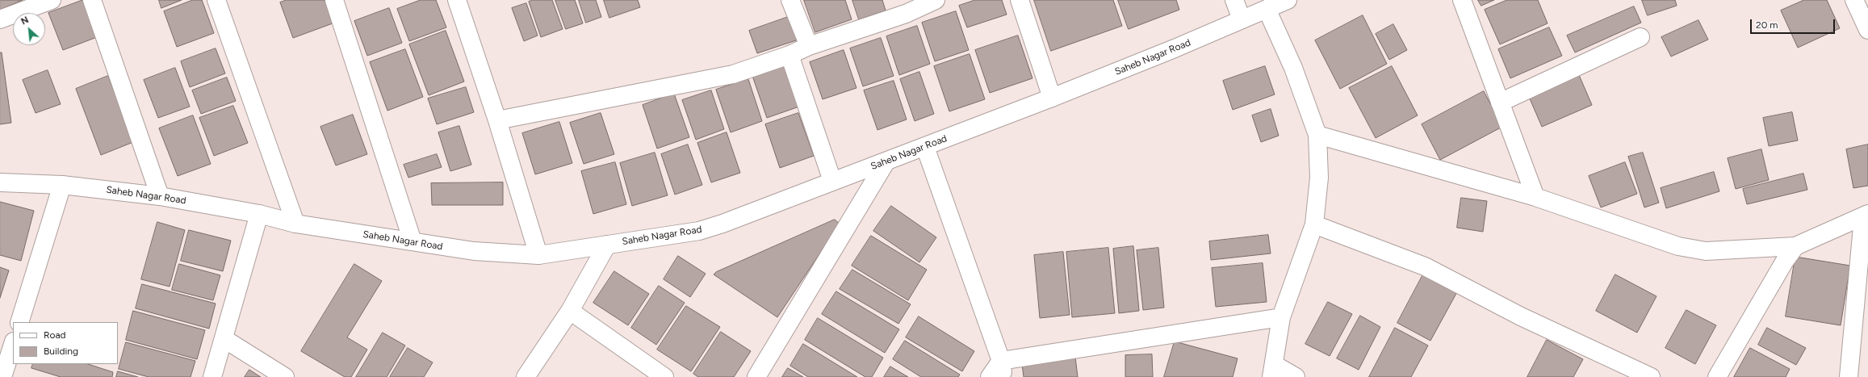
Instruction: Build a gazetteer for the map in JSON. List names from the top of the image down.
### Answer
{
  "streets": {
    "street": ["Saheb Nagar Road"]
  },
  "legend": ["Road", "Building"],
  "scale_bar": "20 m",
  "north": "top left"
}
